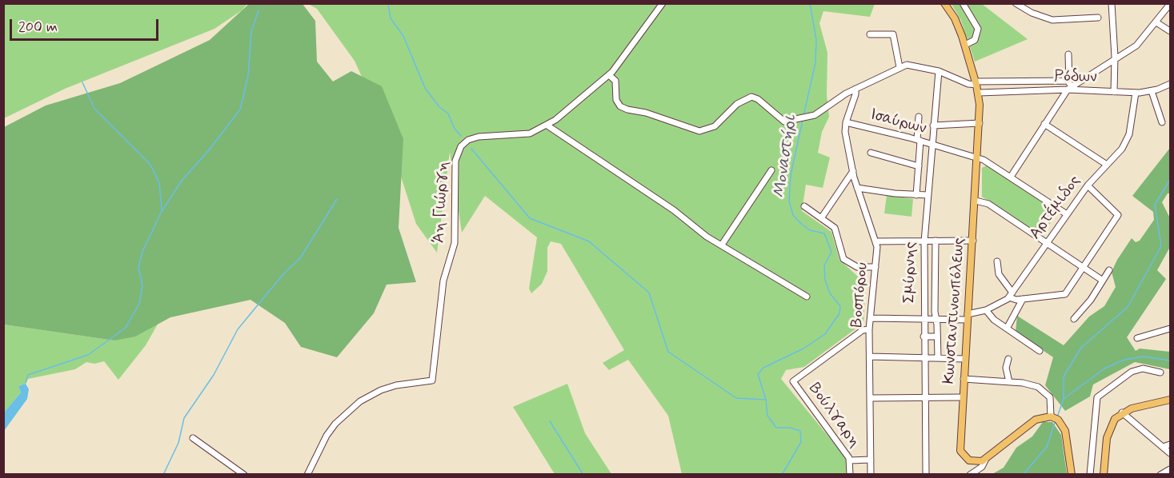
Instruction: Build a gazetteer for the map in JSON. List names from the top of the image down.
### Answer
{
  "streets": {
    "main road": ["Κωνσταντινουπόλεως"],
    "street": [
      "Ρόδων",
      "Ισαύρων",
      "Άη Γιώργη",
      "Αρτέμιδος",
      "Σμύρνης",
      "Βοσπόρου",
      "Βούλγαρη"
    ]
  },
  "crossings": [
    ["Ρόδων", "Αρτέμιδος"],
    ["Ρόδων", "Κωνσταντινουπόλεως"],
    ["Ισαύρων", "Αρτέμιδος"],
    ["Ισαύρων", "Σμύρνης"],
    ["Ισαύρων", "Βοσπόρου"],
    ["Ισαύρων", "Κωνσταντινουπόλεως"],
    ["Αρτέμιδος", "Σμύρνης"],
    ["Αρτέμιδος", "Βοσπόρου"],
    ["Αρτέμιδος", "Κωνσταντινουπόλεως"],
    ["Βοσπόρου", "Βούλγαρη"]
  ],
  "water": ["Μοναστήρι"],
  "scale_bar": "200 m"
}
